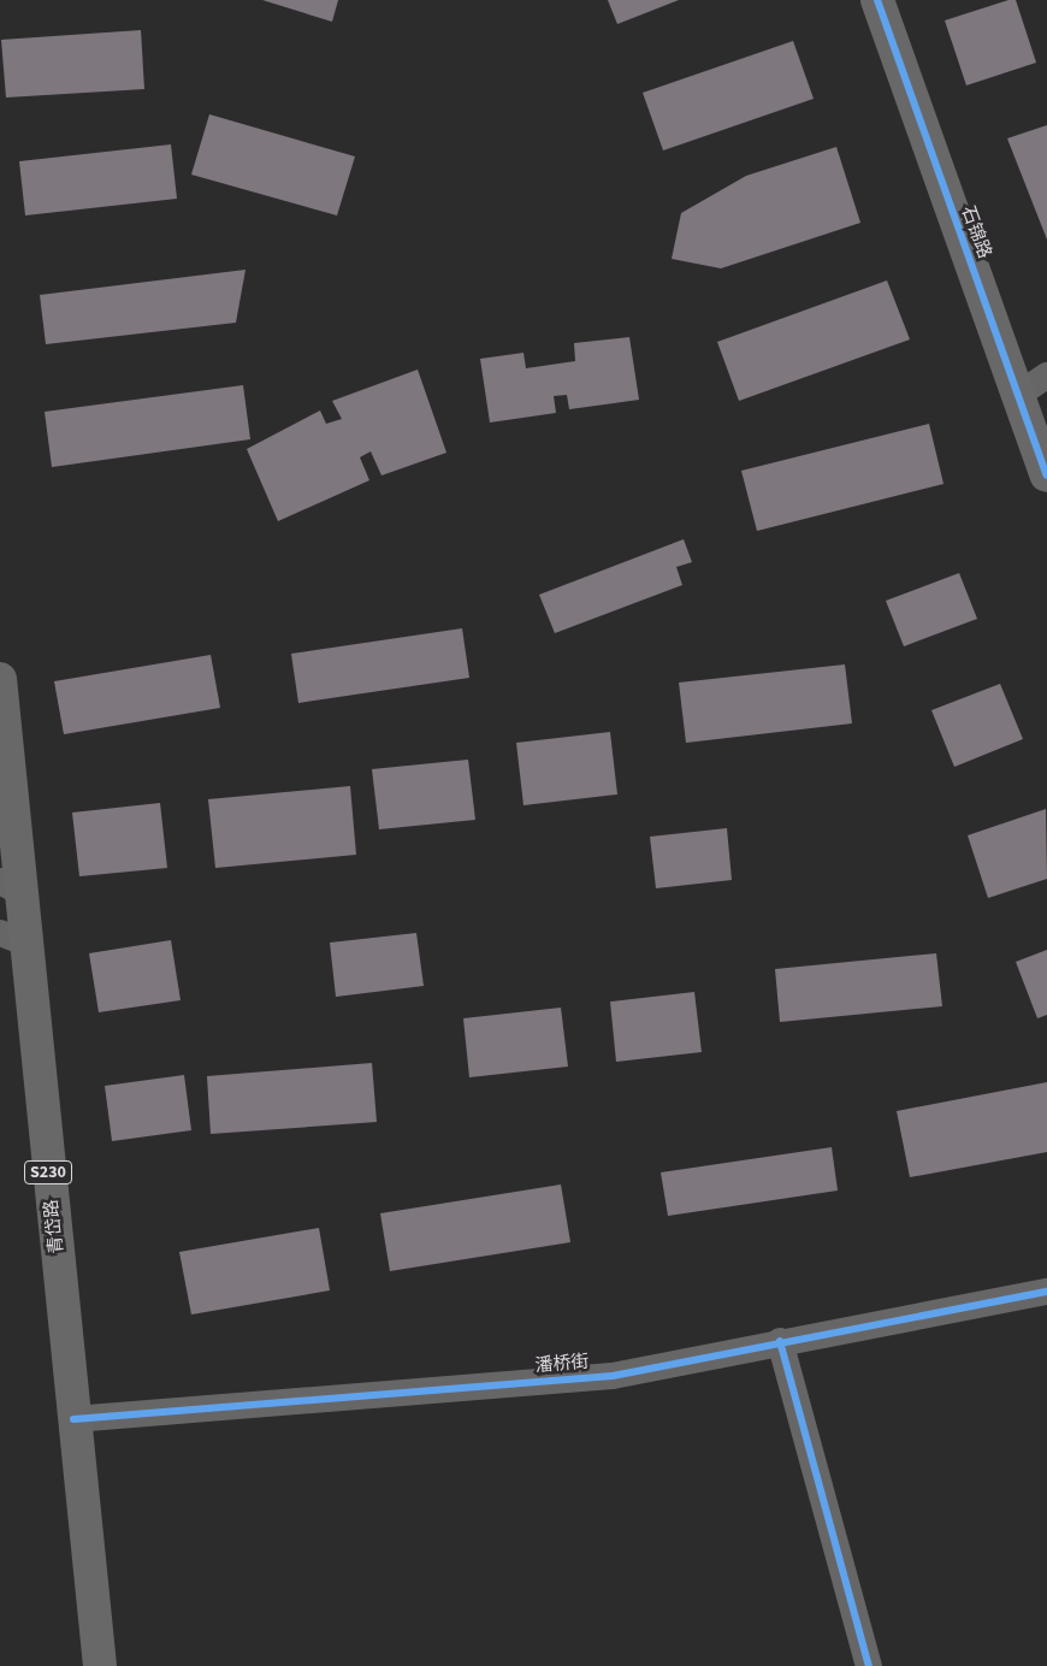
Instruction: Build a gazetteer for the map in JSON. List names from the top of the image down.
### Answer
{
  "streets": {
    "main road": ["S230", "青岱路"],
    "street": ["石锦路", "潘桥街"]
  },
  "crossings": [
    ["青岱路", "潘桥街"]
  ]
}
